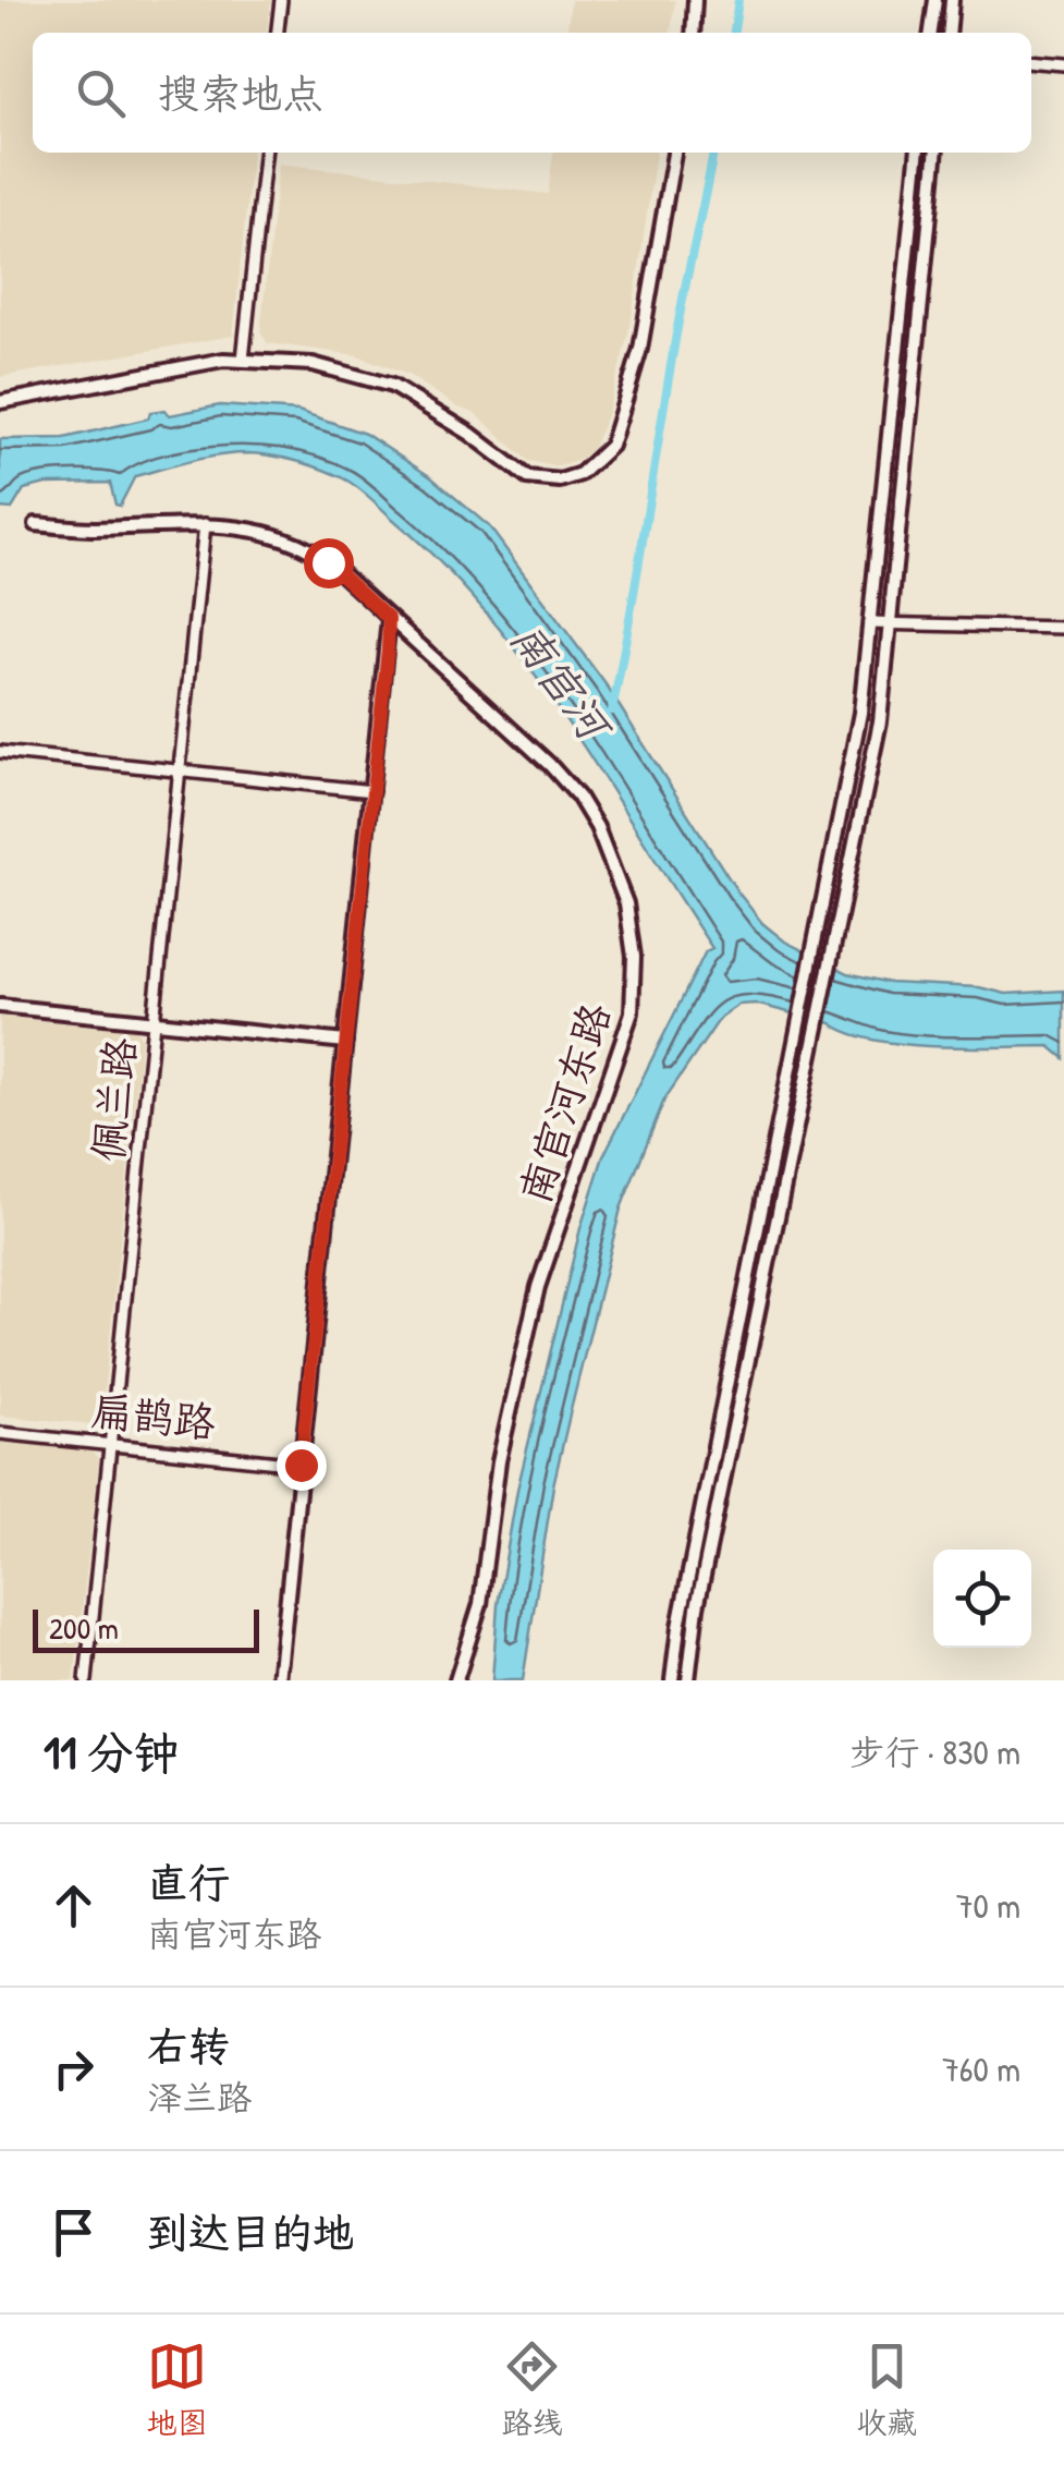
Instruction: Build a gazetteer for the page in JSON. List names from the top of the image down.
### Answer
{
  "streets": {
    "street": ["佩兰路", "南官河东路", "扁鹊路"]
  },
  "crossings": [
    ["佩兰路", "南官河东路"],
    ["佩兰路", "扁鹊路"]
  ],
  "water": ["南官河"],
  "scale_bar": "200 m",
  "page": {
    "search": "搜索地点",
    "scale": "200 m",
    "heading": ["11 分钟", "步行 · 830 m"],
    "list": [
      ["直行", "南官河东路", "70 m"],
      ["右转", "泽兰路", "760 m"],
      "到达目的地"
    ],
    "nav": ["地图", "路线", "收藏"]
  }
}
